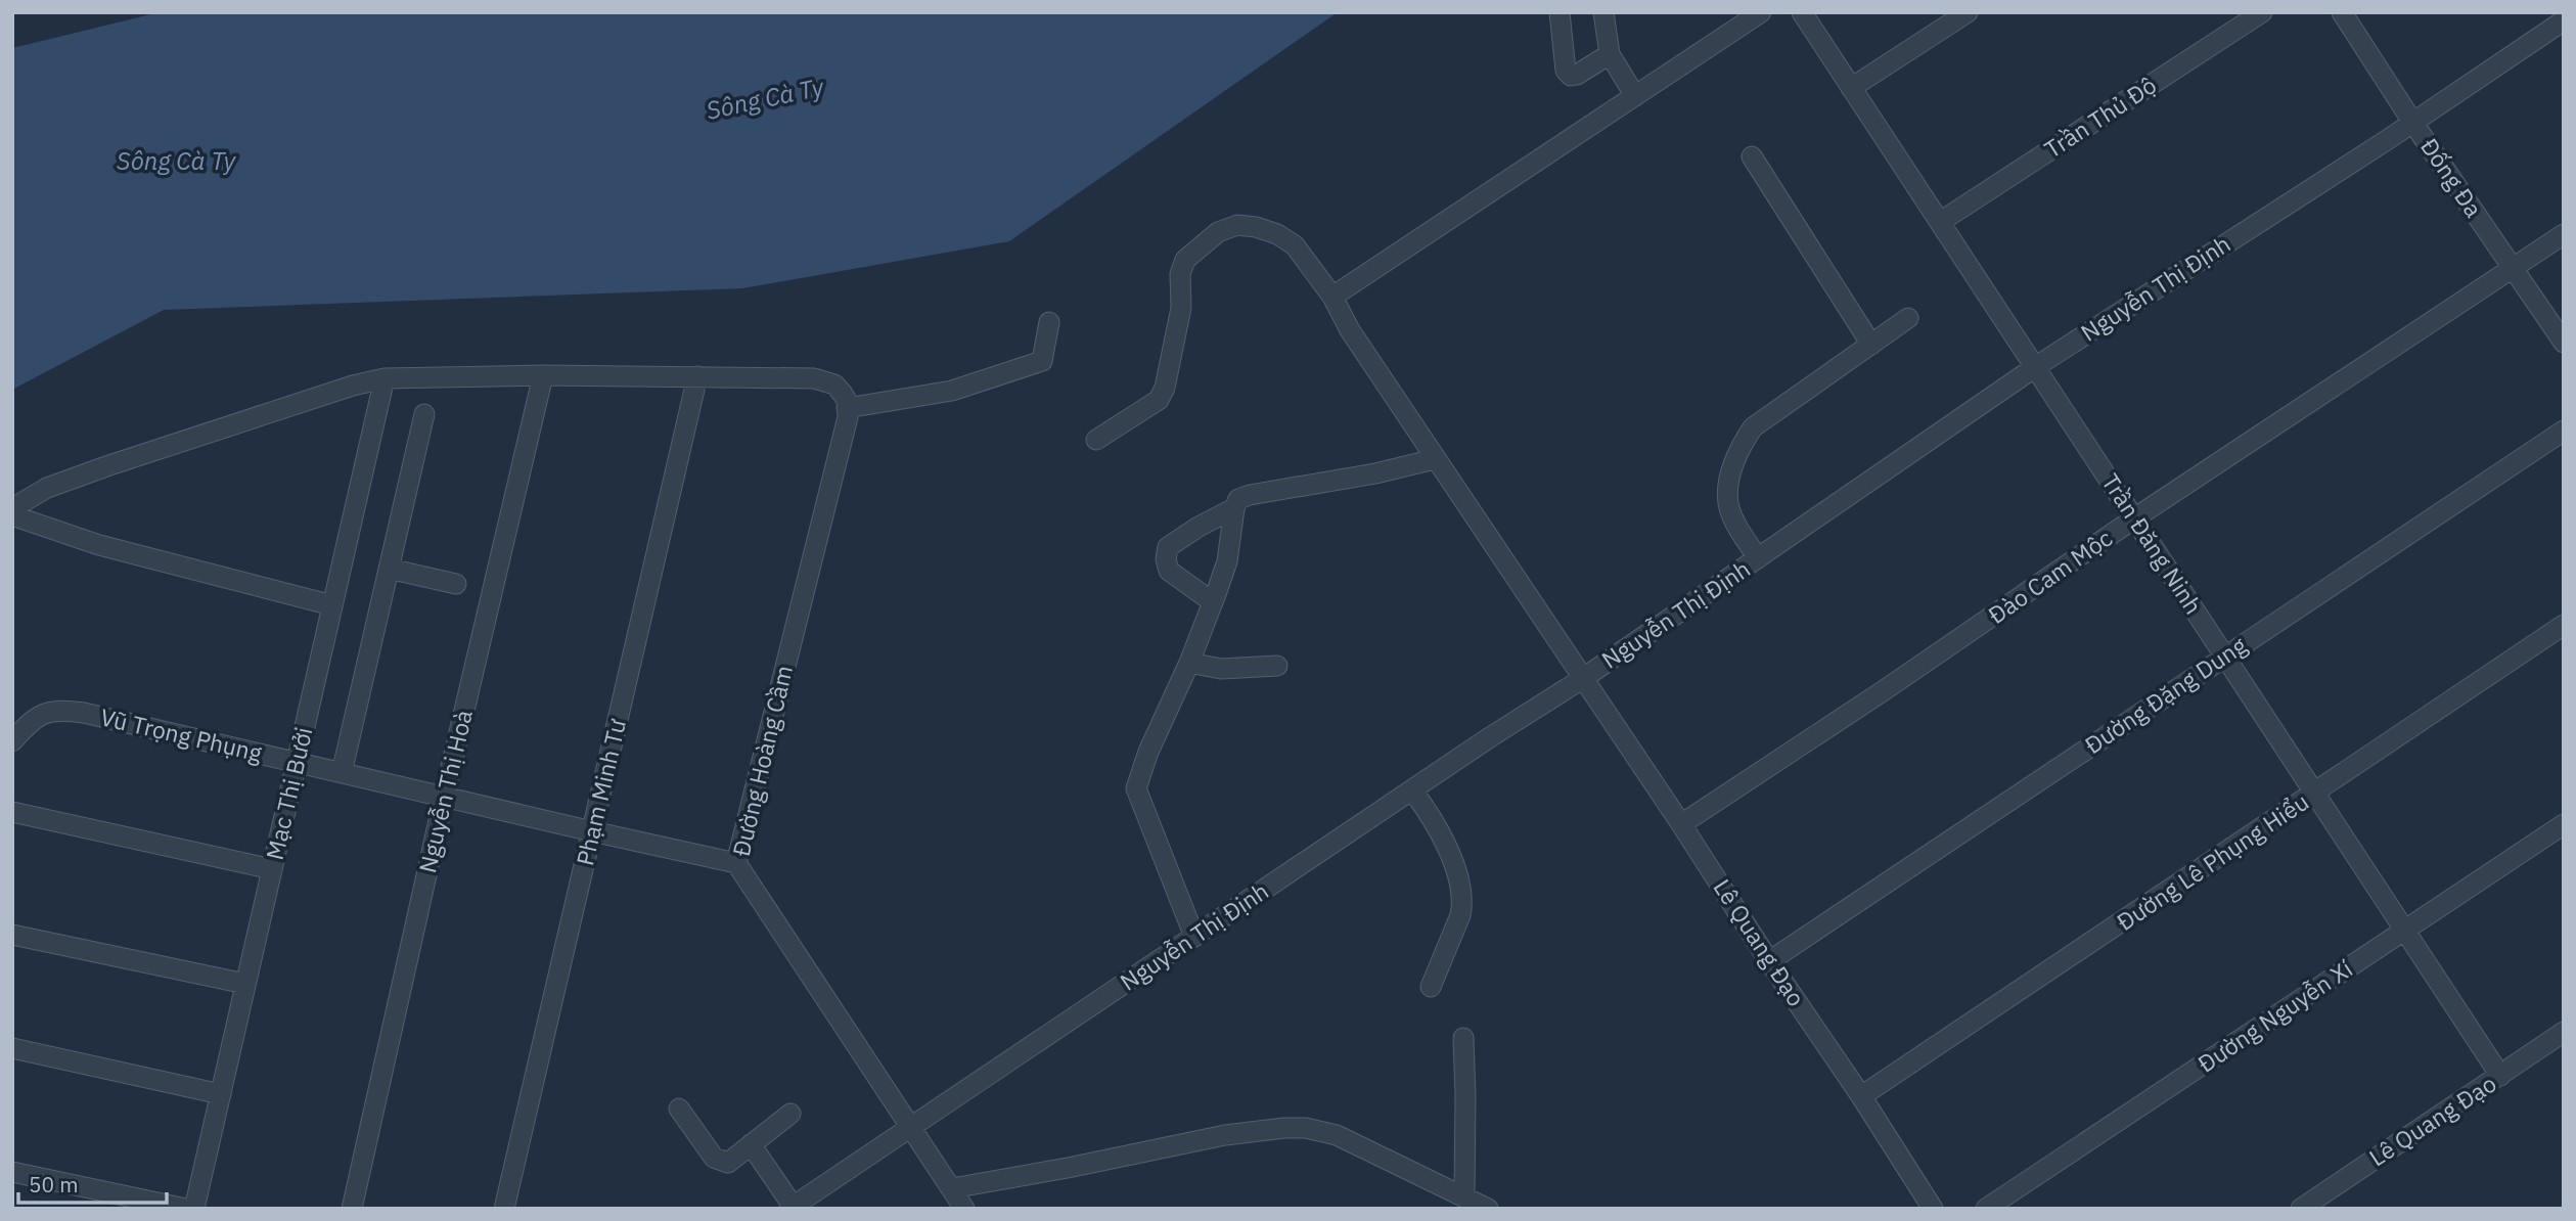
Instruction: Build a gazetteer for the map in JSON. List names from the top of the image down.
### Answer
{
  "streets": {
    "street": [
      "Trần Thủ Độ",
      "Đống Đa",
      "Nguyễn Thị Định",
      "Trần Đăng Ninh",
      "Đào Cam Mộc",
      "Đường Đặng Dung",
      "Vũ Trọng Phụng",
      "Đường Hoàng Cầm",
      "Nguyễn Thị Hoà",
      "Phạm Minh Tư",
      "Mạc Thị Bưởi",
      "Đường Lê Phụng Hiểu",
      "Lê Quang Đạo",
      "Đường Nguyễn Xí"
    ]
  },
  "crossings": [
    ["Trần Thủ Độ", "Trần Đăng Ninh"],
    ["Đống Đa", "Nguyễn Thị Định"],
    ["Đống Đa", "Đào Cam Mộc"],
    ["Nguyễn Thị Định", "Trần Đăng Ninh"],
    ["Nguyễn Thị Định", "Đường Hoàng Cầm"],
    ["Nguyễn Thị Định", "Lê Quang Đạo"],
    ["Trần Đăng Ninh", "Đào Cam Mộc"],
    ["Trần Đăng Ninh", "Đường Đặng Dung"],
    ["Trần Đăng Ninh", "Đường Lê Phụng Hiểu"],
    ["Trần Đăng Ninh", "Lê Quang Đạo"],
    ["Trần Đăng Ninh", "Đường Nguyễn Xí"],
    ["Đào Cam Mộc", "Lê Quang Đạo"],
    ["Đường Đặng Dung", "Lê Quang Đạo"],
    ["Vũ Trọng Phụng", "Đường Hoàng Cầm"],
    ["Vũ Trọng Phụng", "Nguyễn Thị Hoà"],
    ["Vũ Trọng Phụng", "Phạm Minh Tư"],
    ["Vũ Trọng Phụng", "Mạc Thị Bưởi"],
    ["Đường Lê Phụng Hiểu", "Lê Quang Đạo"]
  ],
  "water": ["Sông Cà Ty"],
  "scale_bar": "50 m"
}
